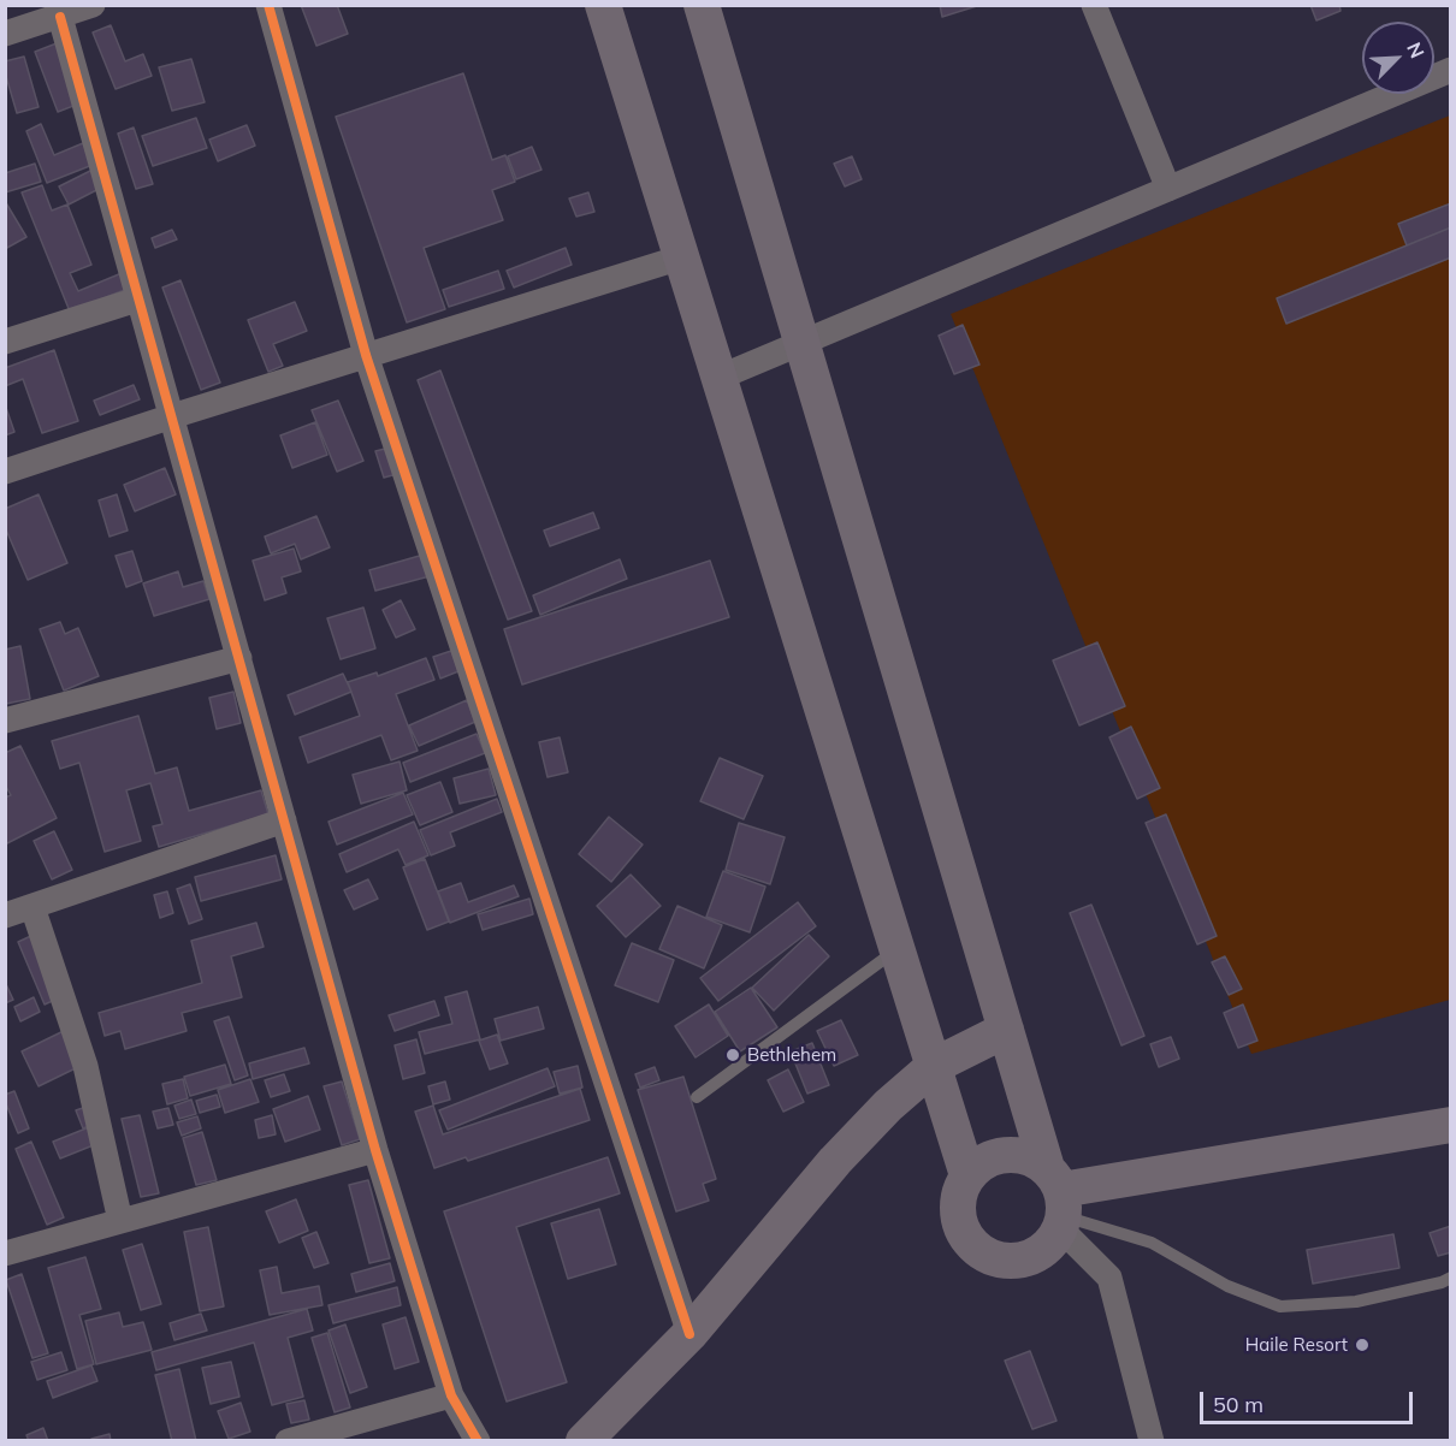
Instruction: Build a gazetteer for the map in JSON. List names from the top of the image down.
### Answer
{
  "places": ["Bethlehem", "Haile Resort"],
  "scale_bar": "50 m",
  "north": "top right"
}
